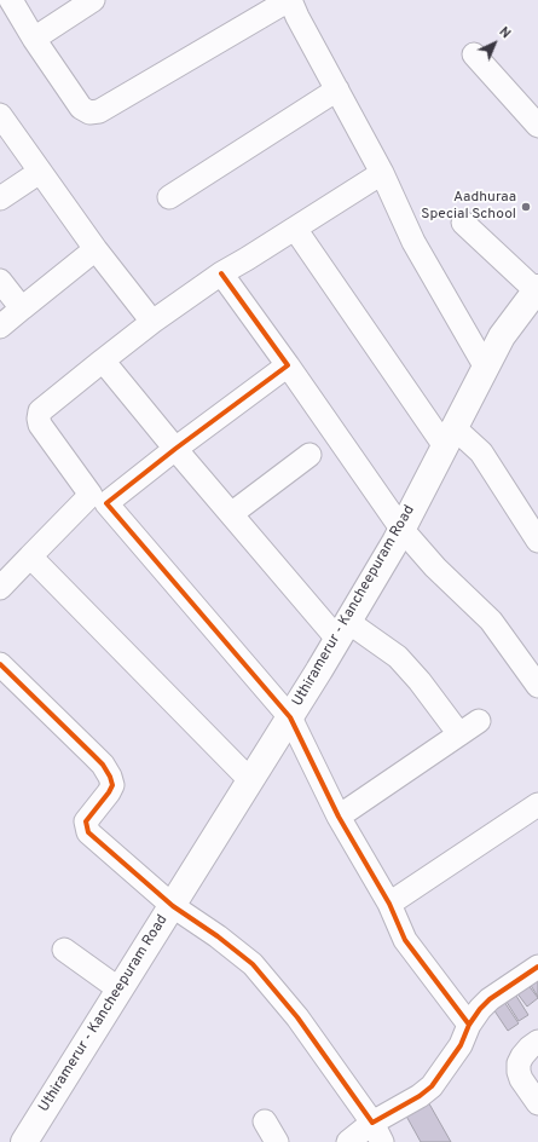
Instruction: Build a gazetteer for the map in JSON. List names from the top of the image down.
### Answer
{
  "streets": {
    "main road": ["Uthiramerur - Kancheepuram Road"]
  },
  "places": ["Aadhuraa Special School"],
  "north": "top right"
}
